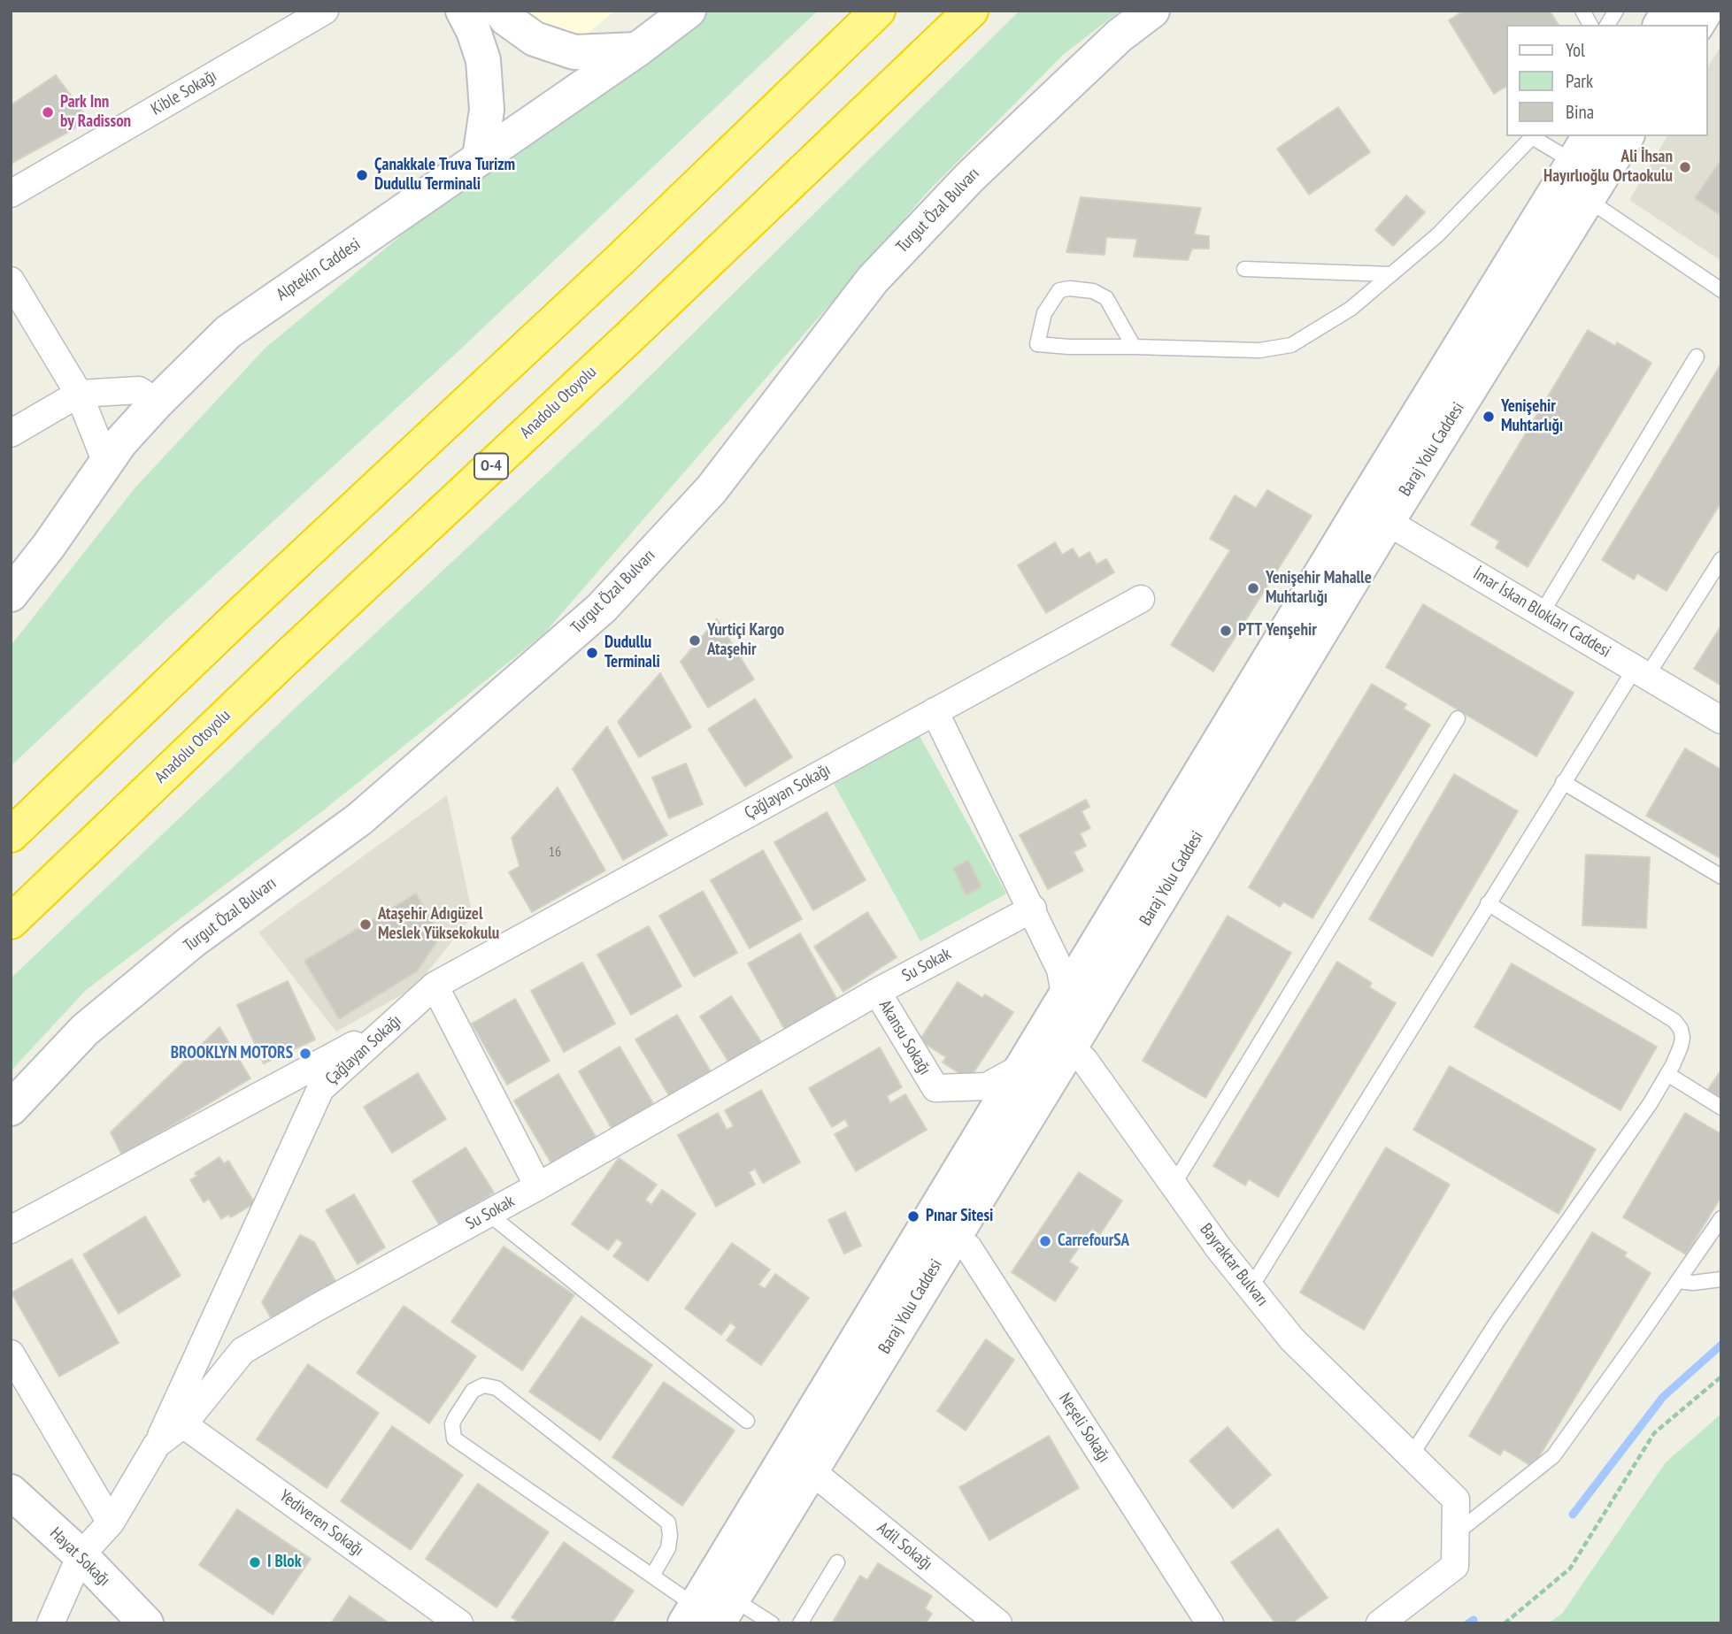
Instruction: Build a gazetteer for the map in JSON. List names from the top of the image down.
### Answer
{
  "streets": {
    "highway": ["Anadolu Otoyolu", "O-4"],
    "street": [
      "Kible Sokağı",
      "Turgut Özal Bulvarı",
      "Alptekin Caddesi",
      "Baraj Yolu Caddesi",
      "İmar İskan Blokları Caddesi",
      "Çağlayan Sokağı",
      "Su Sokak",
      "Akansu Sokağı",
      "Bayraktar Bulvarı",
      "Neşeli Sokağı",
      "Yediveren Sokağı",
      "Adil Sokağı",
      "Hayat Sokağı"
    ]
  },
  "crossings": [
    ["Baraj Yolu Caddesi", "İmar İskan Blokları Caddesi"],
    ["Baraj Yolu Caddesi", "Akansu Sokağı"],
    ["Baraj Yolu Caddesi", "Bayraktar Bulvarı"],
    ["Baraj Yolu Caddesi", "Neşeli Sokağı"],
    ["Baraj Yolu Caddesi", "Adil Sokağı"],
    ["Çağlayan Sokağı", "Su Sokak"],
    ["Su Sokak", "Akansu Sokağı"],
    ["Su Sokak", "Yediveren Sokağı"],
    ["Su Sokak", "Hayat Sokağı"],
    ["Akansu Sokağı", "Bayraktar Bulvarı"]
  ],
  "places": [
    "Park Inn by Radisson",
    "Ali İhsan Hayırlıoğlu Ortaokulu",
    "Çanakkale Truva Turizm Dudullu Terminali",
    "Yenişehir Muhtarlığı",
    "Yenişehir Mahalle Muhtarlığı",
    "PTT Yenşehir",
    "Yurtiçi Kargo Ataşehir",
    "Dudullu Terminali",
    "Ataşehir Adıgüzel Meslek Yüksekokulu",
    "BROOKLYN MOTORS",
    "Pınar Sitesi",
    "CarrefourSA",
    "I Blok"
  ],
  "house_numbers": ["16"],
  "legend": ["Yol", "Park", "Bina"]
}
